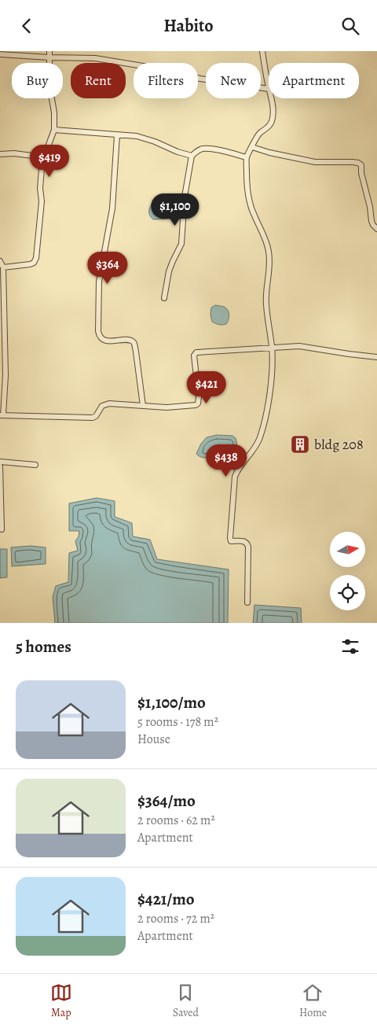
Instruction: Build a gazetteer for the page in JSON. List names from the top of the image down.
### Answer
{
  "places": {
    "building": ["bldg 208"]
  },
  "north": "right",
  "page": {
    "header": "Habito",
    "chip": [
      "Buy",
      "Rent",
      "Filters",
      "New",
      "Apartment"
    ],
    "price": [
      "$419",
      "$1,100",
      "$364",
      "$421",
      "$438"
    ],
    "heading": "5 homes",
    "list": [
      {
        "name": "$1,100/mo",
        "note": "5 rooms · 178 m² · House"
      },
      {
        "name": "$364/mo",
        "note": "2 rooms · 62 m² · Apartment"
      },
      {
        "name": "$421/mo",
        "note": "2 rooms · 72 m² · Apartment"
      }
    ],
    "tabs": ["Map", "Saved", "Home"]
  }
}
